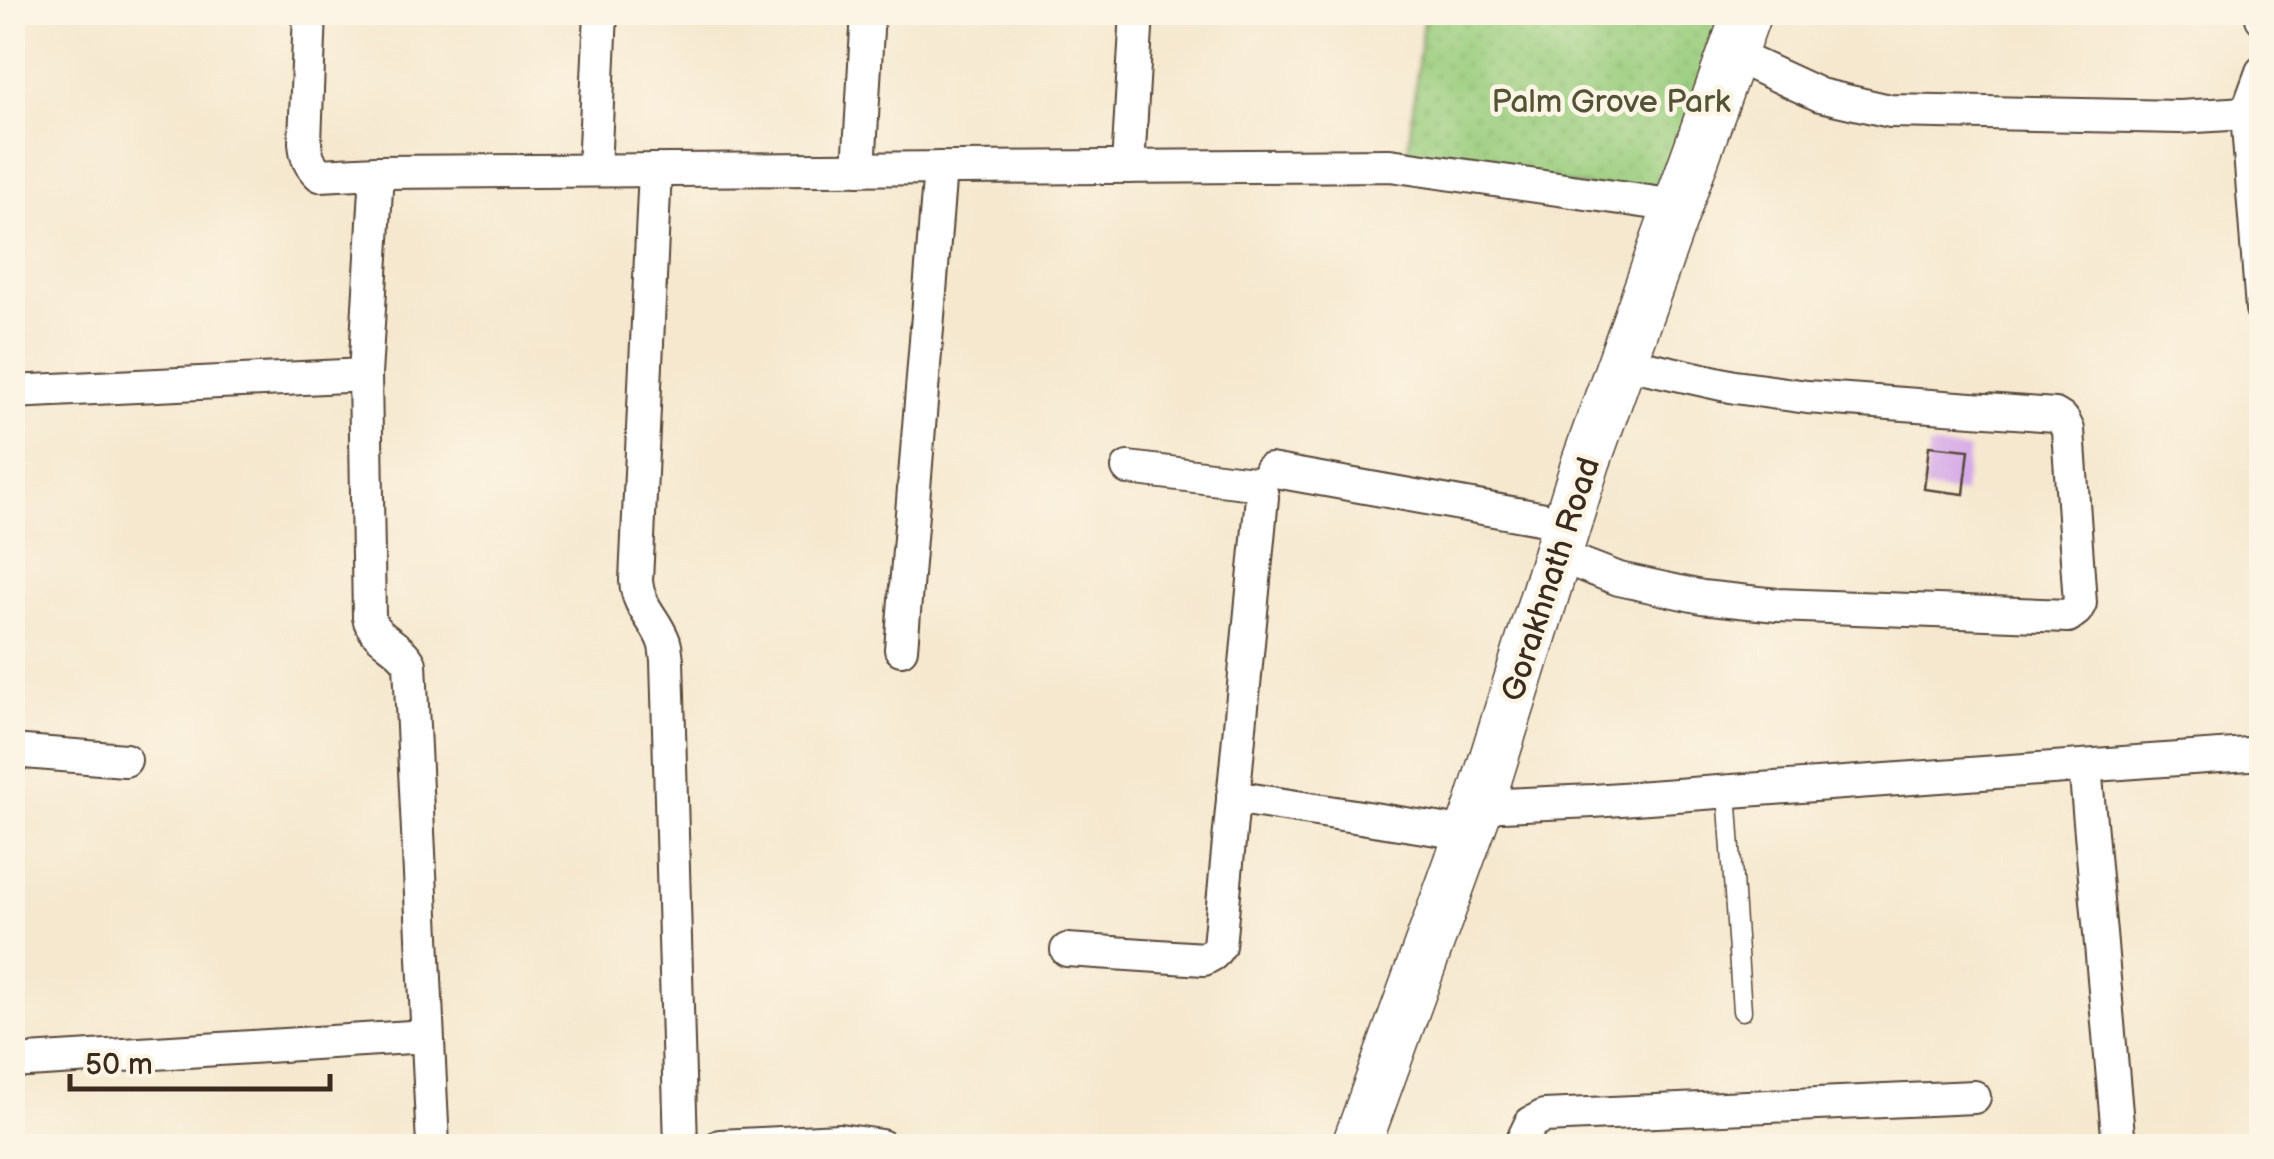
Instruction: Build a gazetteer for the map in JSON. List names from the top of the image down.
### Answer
{
  "streets": {
    "main road": ["Gorakhnath Road"]
  },
  "parks": ["Palm Grove Park"],
  "scale_bar": "50 m"
}
